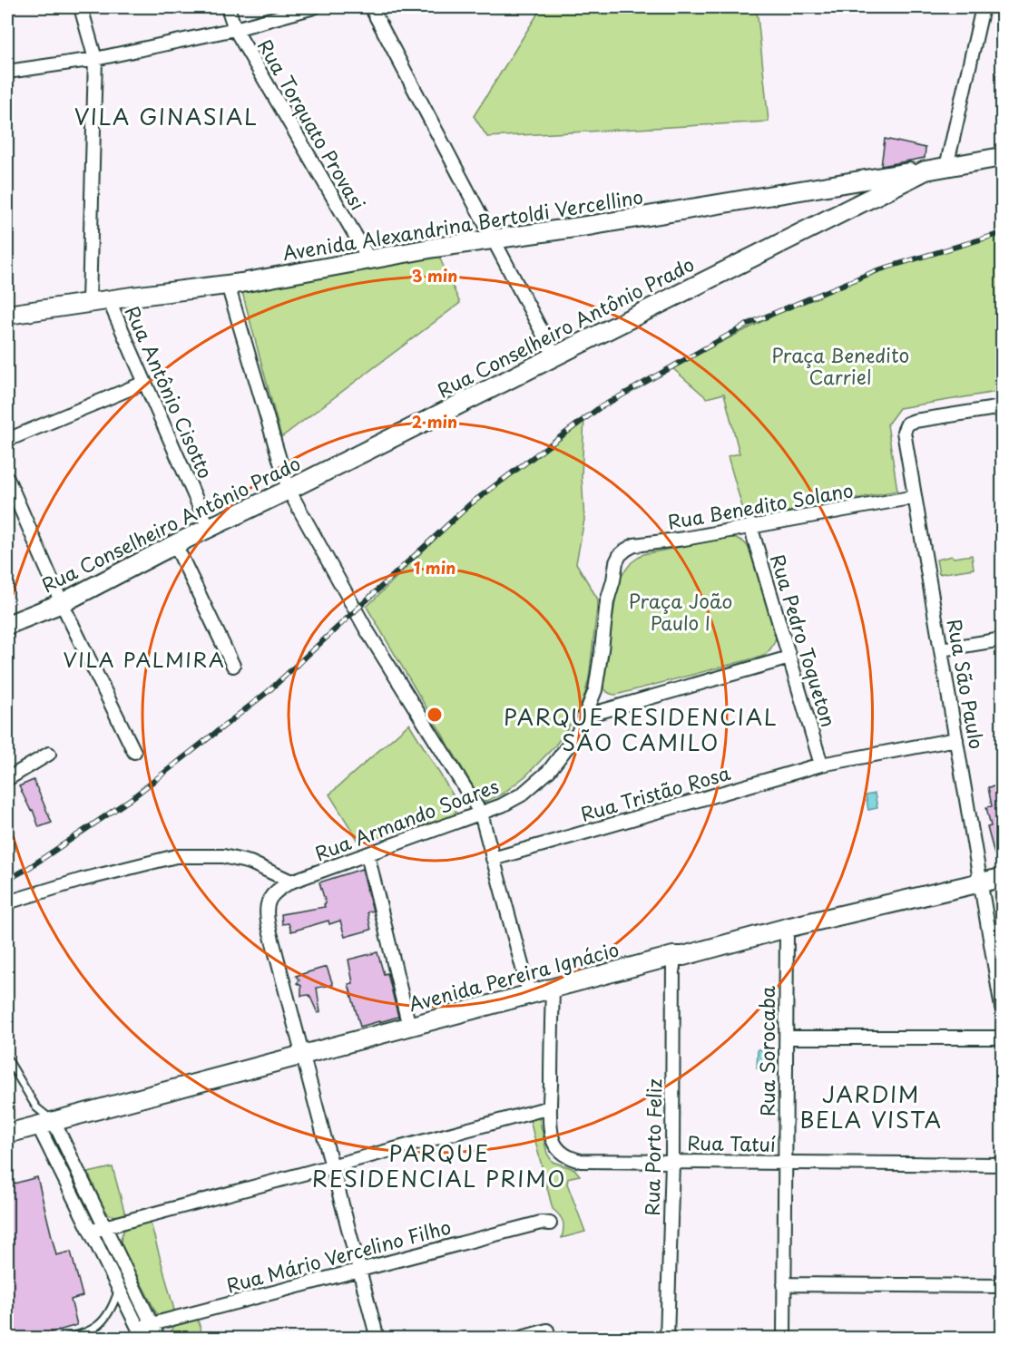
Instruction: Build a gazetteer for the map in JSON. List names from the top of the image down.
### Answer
{
  "streets": {
    "main road": ["Avenida Alexandrina Bertoldi Vercellino", "Rua Conselheiro Antônio Prado", "Avenida Pereira Ignácio"],
    "street": [
      "Rua Torquato Provasi",
      "Rua Antônio Cisotto",
      "Rua Benedito Solano",
      "Rua Pedro Toqueton",
      "Rua São Paulo",
      "Rua Tristão Rosa",
      "Rua Armando Soares",
      "Rua Sorocaba",
      "Rua Tatuí",
      "Rua Porto Feliz",
      "Rua Mário Vercelino Filho"
    ]
  },
  "crossings": [
    ["Rua Torquato Provasi", "Avenida Alexandrina Bertoldi Vercellino"],
    ["Avenida Alexandrina Bertoldi Vercellino", "Rua Conselheiro Antônio Prado"],
    ["Avenida Alexandrina Bertoldi Vercellino", "Rua Antônio Cisotto"],
    ["Rua Conselheiro Antônio Prado", "Rua Antônio Cisotto"],
    ["Rua Benedito Solano", "Rua Pedro Toqueton"],
    ["Rua Benedito Solano", "Rua São Paulo"],
    ["Rua Benedito Solano", "Rua Armando Soares"],
    ["Rua Pedro Toqueton", "Rua Tristão Rosa"],
    ["Rua São Paulo", "Rua Tristão Rosa"],
    ["Rua São Paulo", "Avenida Pereira Ignácio"],
    ["Rua Armando Soares", "Avenida Pereira Ignácio"],
    ["Avenida Pereira Ignácio", "Rua Sorocaba"],
    ["Avenida Pereira Ignácio", "Rua Porto Feliz"],
    ["Rua Sorocaba", "Rua Tatuí"],
    ["Rua Tatuí", "Rua Porto Feliz"]
  ],
  "districts": [
    "VILA GINASIAL",
    "VILA PALMIRA",
    "PARQUE RESIDENCIAL SÃO CAMILO",
    "JARDIM BELA VISTA",
    "PARQUE RESIDENCIAL PRIMO"
  ],
  "parks": ["Praça Benedito Carriel", "Praça João Paulo I"],
  "rings": ["3 min", "2 min", "1 min"]
}
